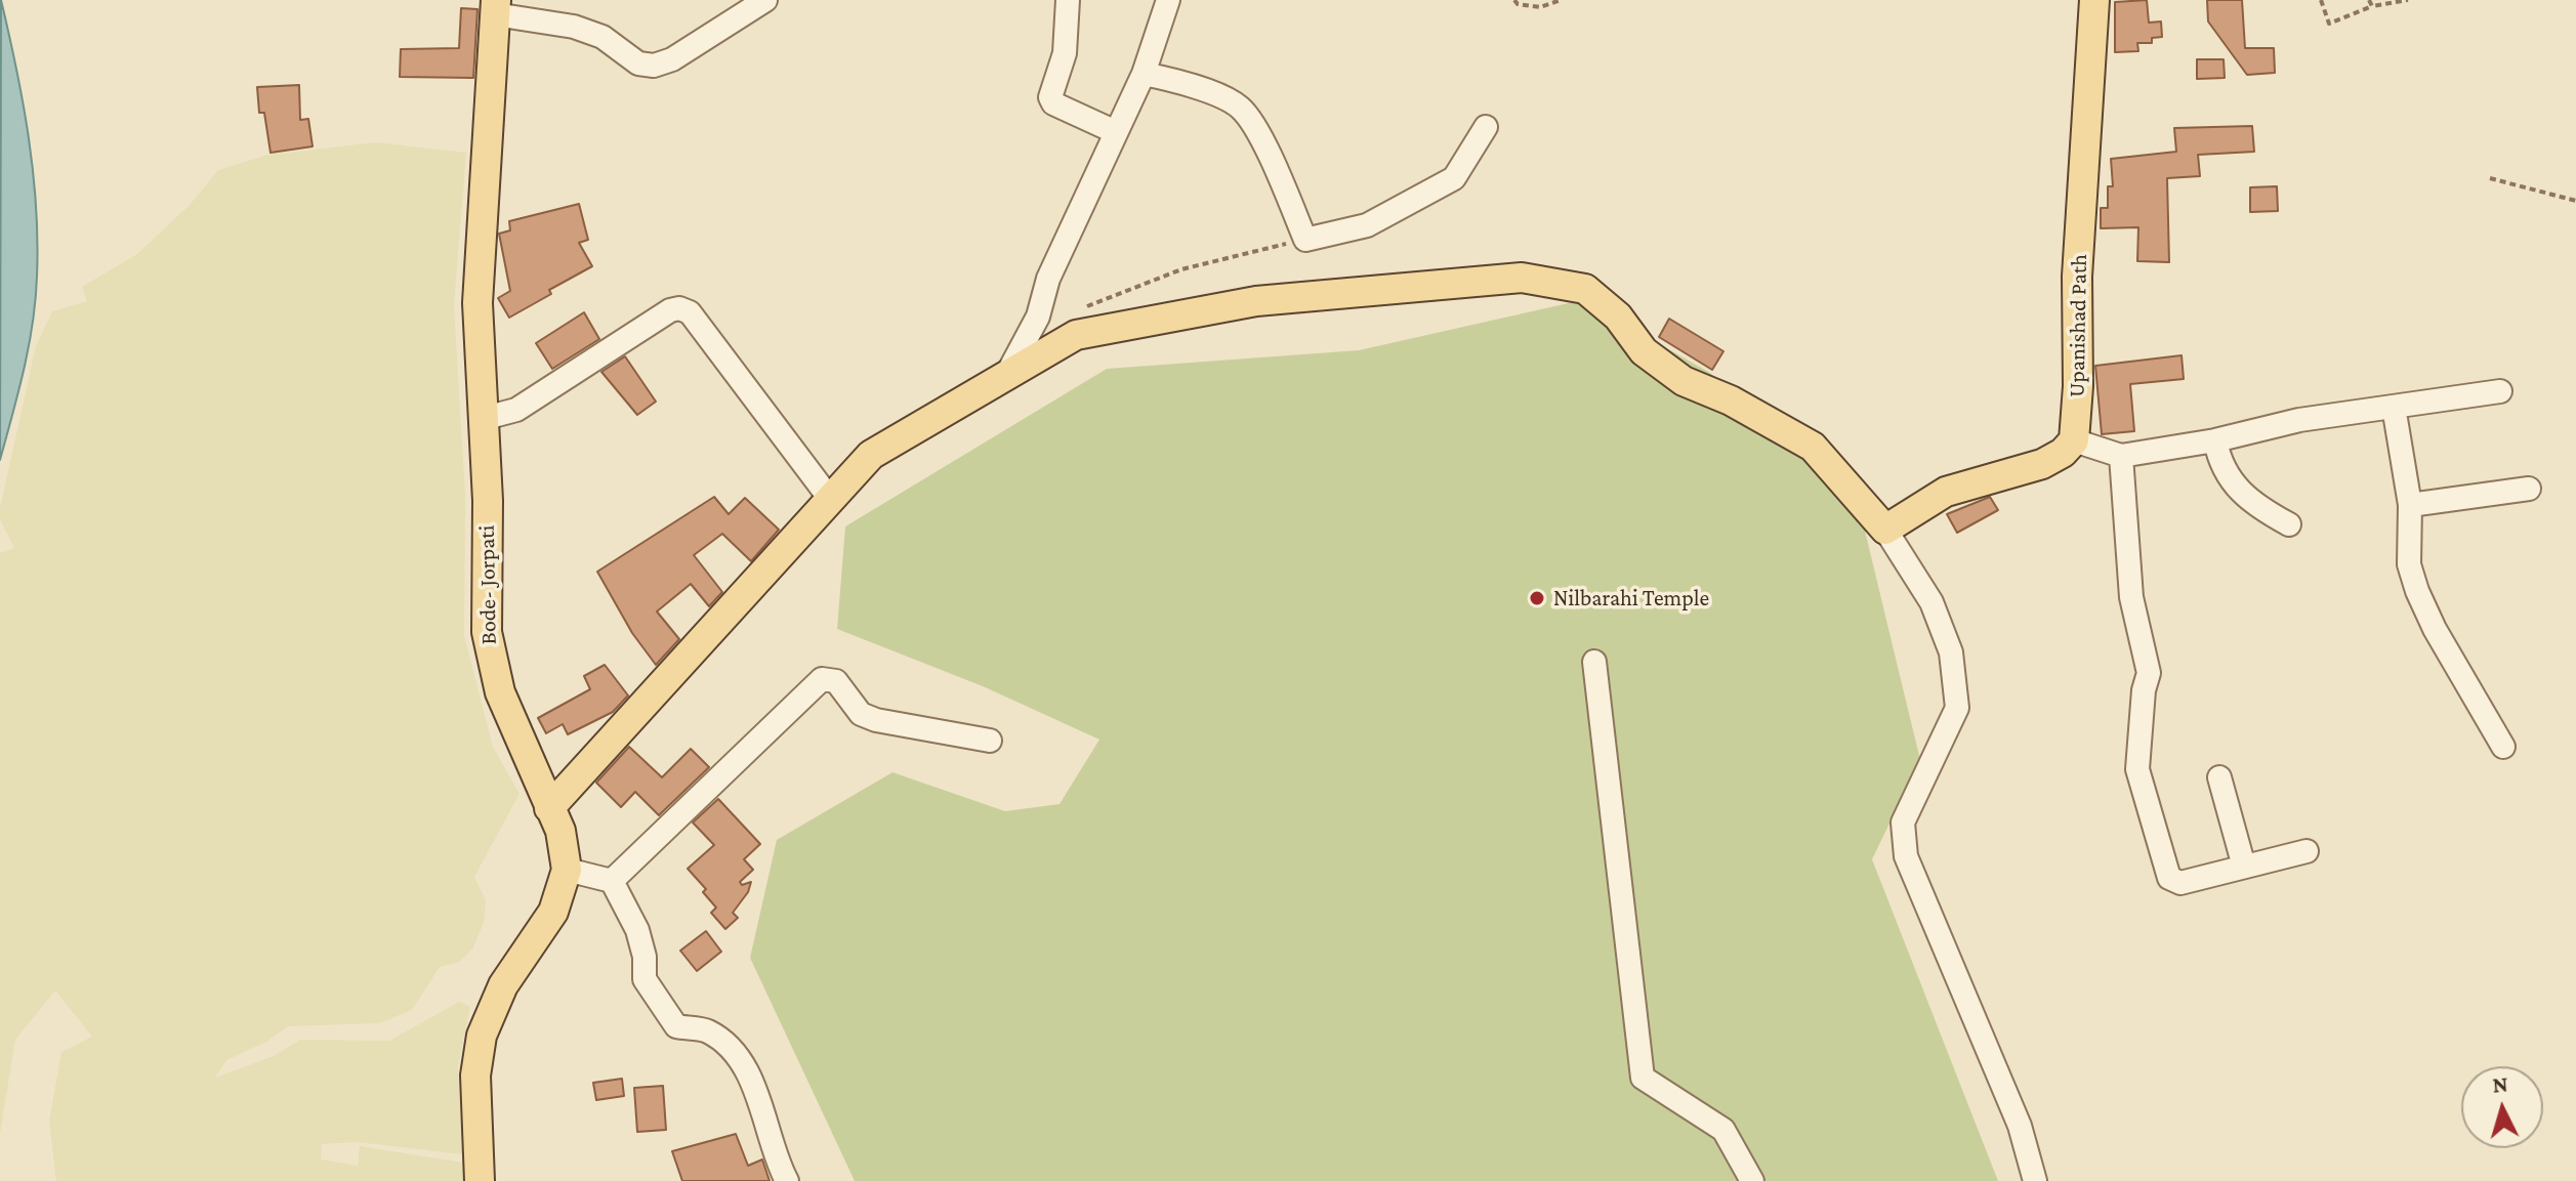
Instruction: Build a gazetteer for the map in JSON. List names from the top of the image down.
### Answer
{
  "streets": {
    "main road": ["Upanishad Path", "Bode- Jorpati"]
  },
  "places": ["Nilbarahi Temple"],
  "north": "top"
}
